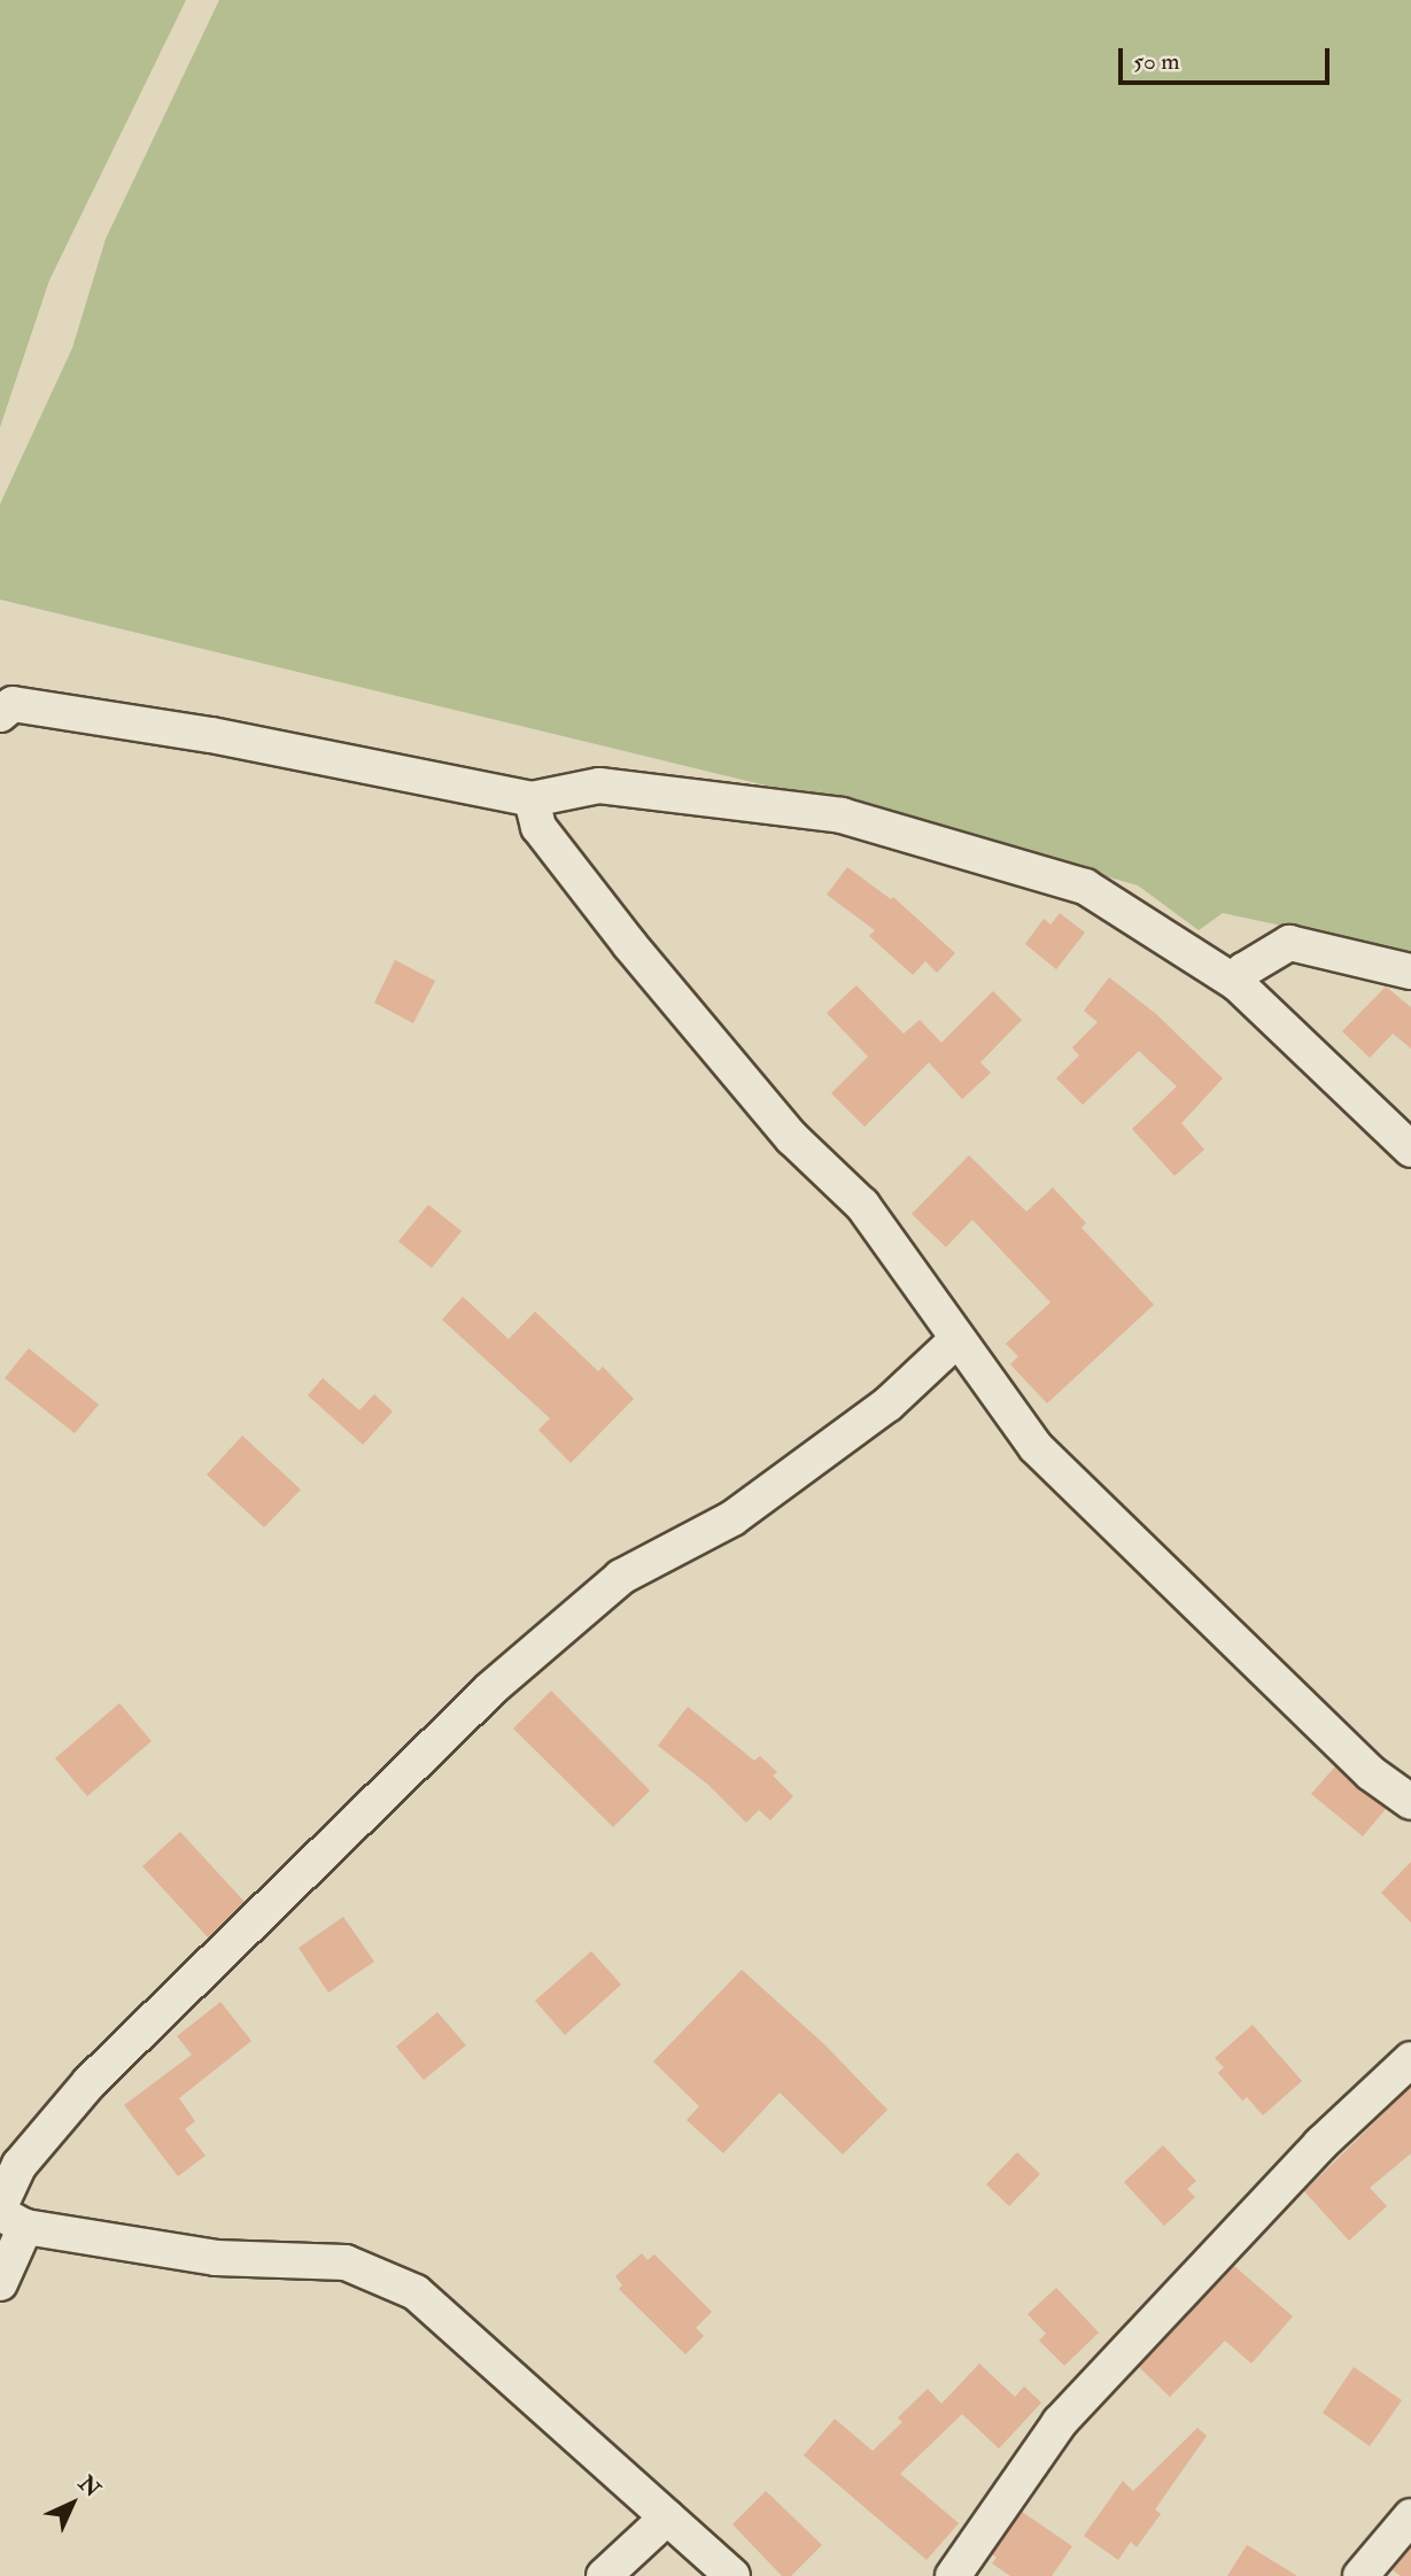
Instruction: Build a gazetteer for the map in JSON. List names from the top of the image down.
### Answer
{
  "scale_bar": "50 m",
  "north": "top right"
}
